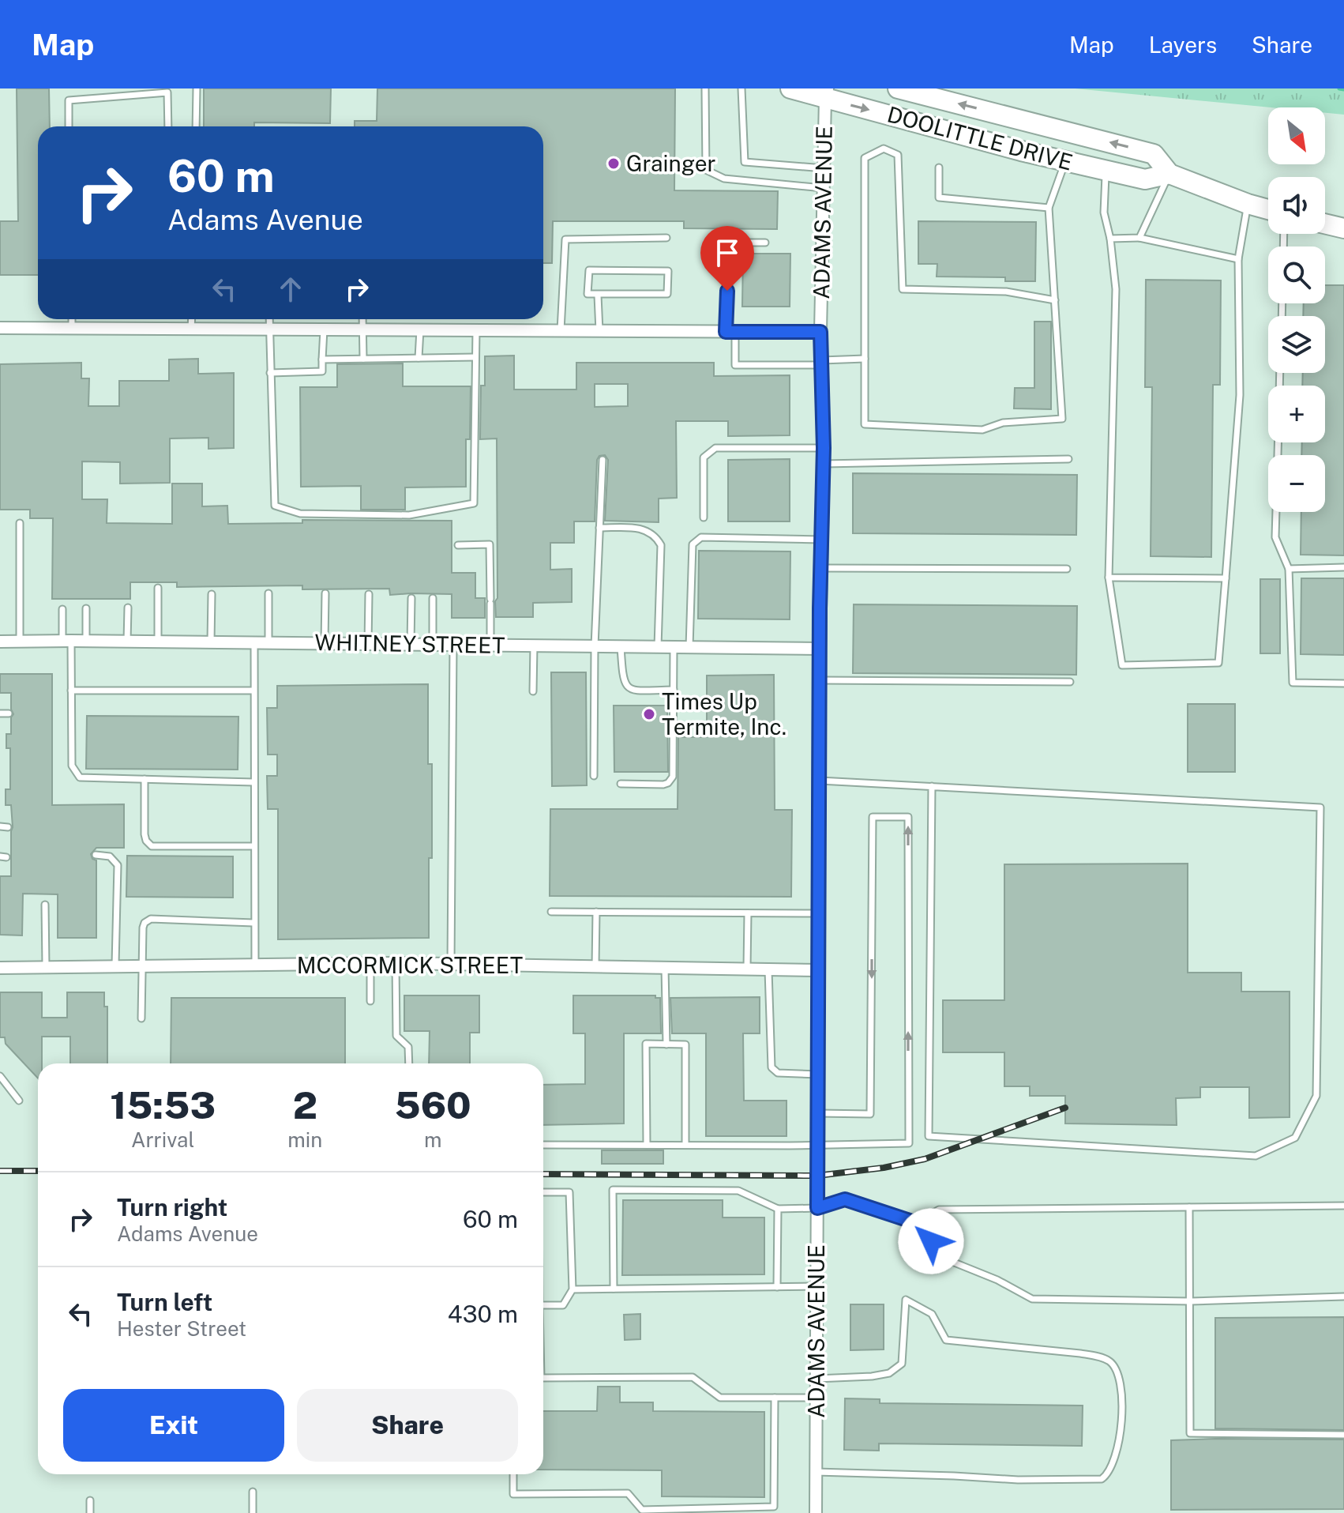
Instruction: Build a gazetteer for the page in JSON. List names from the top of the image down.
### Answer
{
  "streets": {
    "main road": ["DOOLITTLE DRIVE"],
    "street": ["ADAMS AVENUE", "WHITNEY STREET", "MCCORMICK STREET"]
  },
  "crossings": [
    ["DOOLITTLE DRIVE", "ADAMS AVENUE"],
    ["ADAMS AVENUE", "WHITNEY STREET"],
    ["ADAMS AVENUE", "MCCORMICK STREET"]
  ],
  "places": ["Grainger", "Times Up Termite, Inc."],
  "north": "bottom right",
  "page": {
    "header": "Map",
    "nav": ["Map", "Layers", "Share"],
    "map_buttons": ["+", "−"],
    "turn": ["60 m", "Adams Avenue"],
    "eta": [
      "15:53",
      "Arrival",
      "2",
      "min",
      "560",
      "m"
    ],
    "list": [
      {
        "name": "Turn right",
        "note": "Adams Avenue",
        "value": "60 m"
      },
      {
        "name": "Turn left",
        "note": "Hester Street",
        "value": "430 m"
      }
    ],
    "buttons": ["Exit", "Share"]
  }
}
